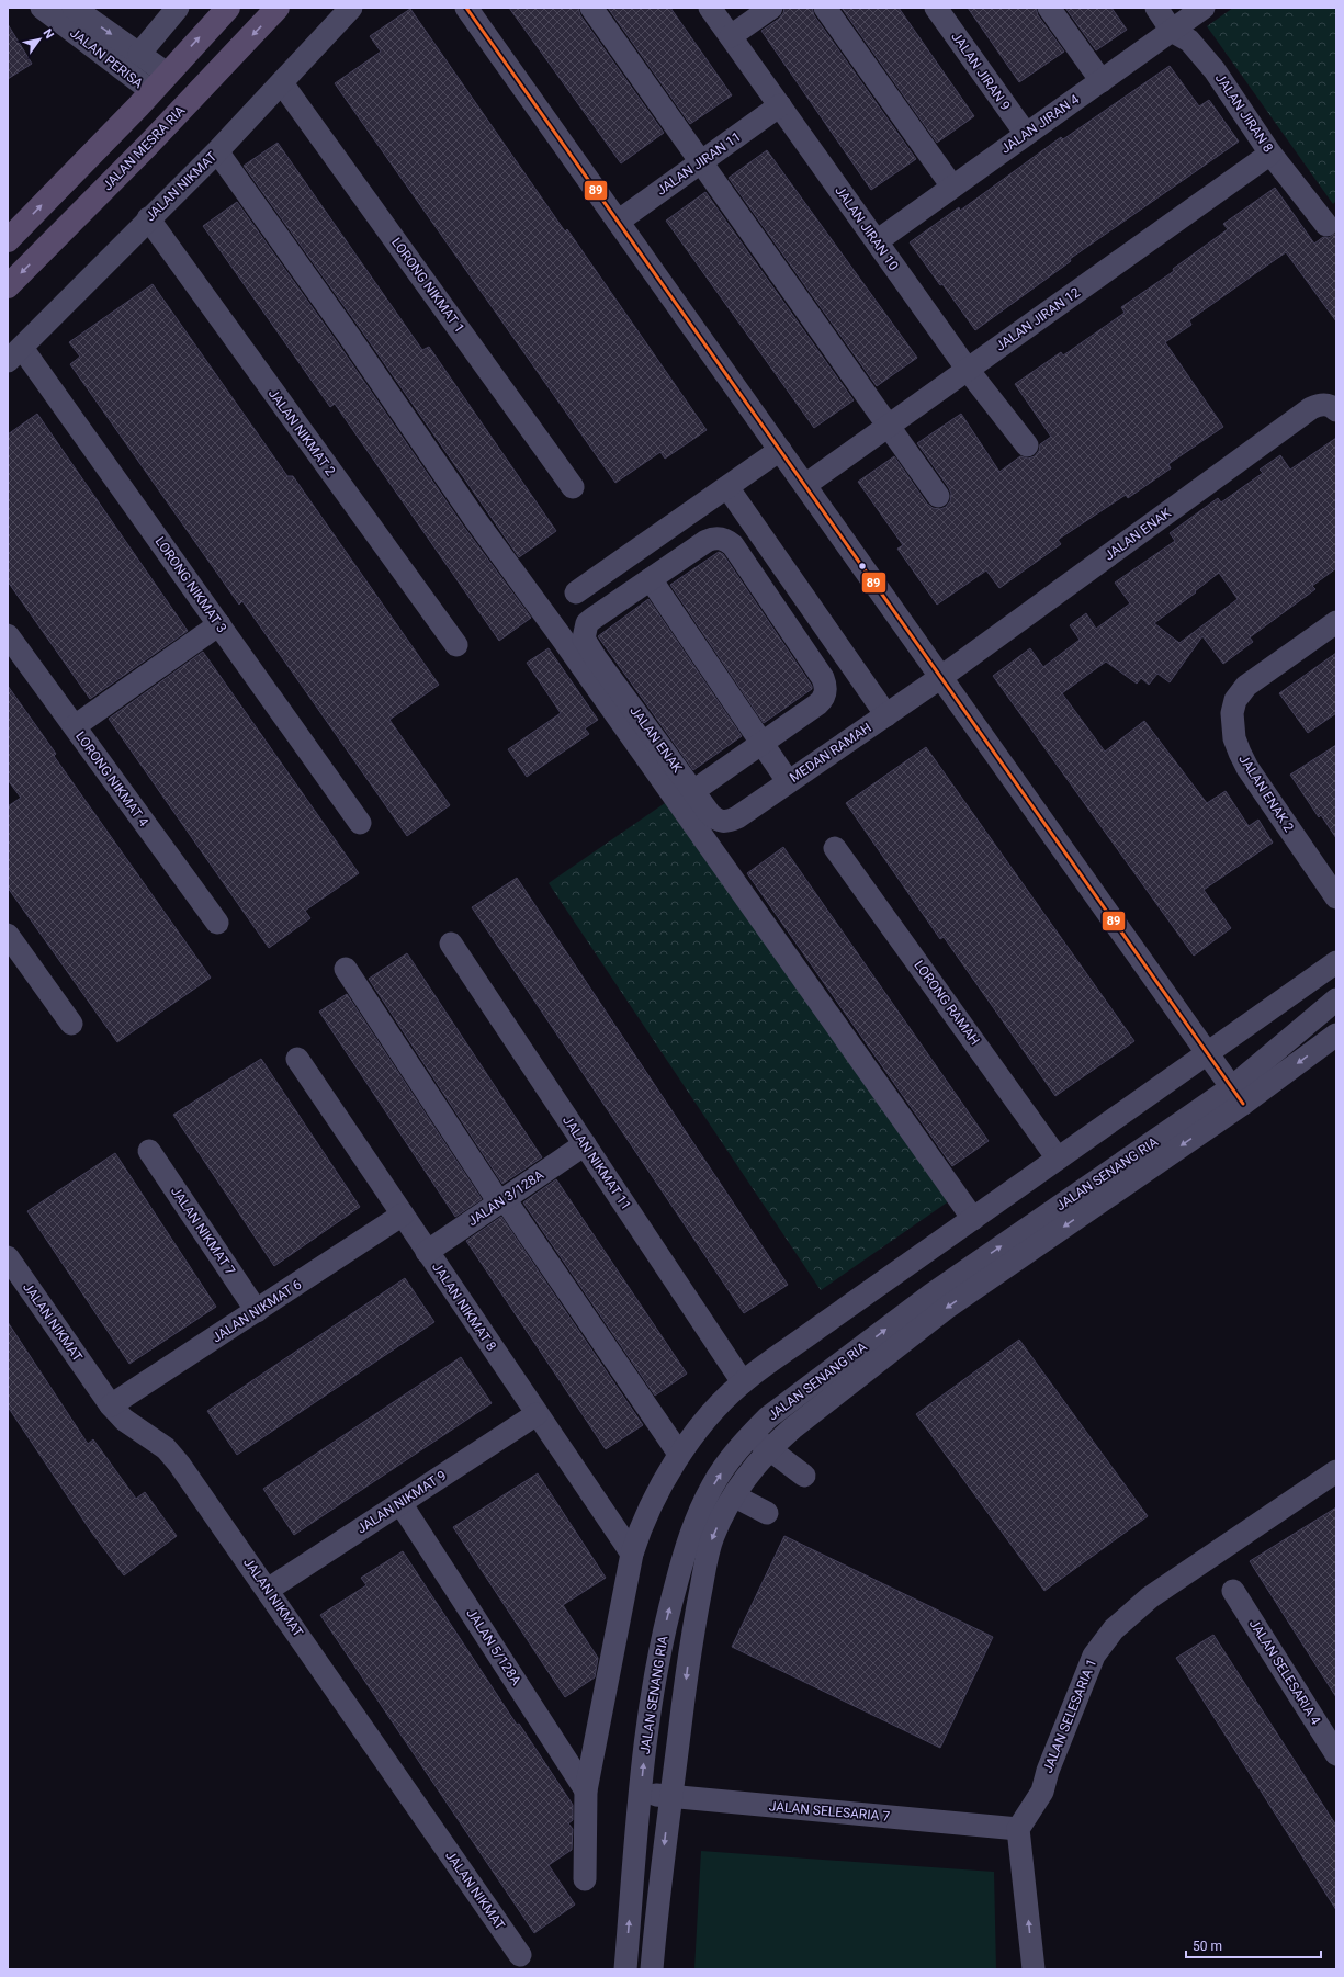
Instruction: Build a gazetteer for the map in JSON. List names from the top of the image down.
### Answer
{
  "streets": {
    "main road": ["JALAN MESRA RIA"],
    "street": [
      "JALAN PERISA",
      "JALAN JIRAN 9",
      "JALAN JIRAN 8",
      "JALAN JIRAN 4",
      "JALAN JIRAN 11",
      "JALAN NIKMAT",
      "JALAN JIRAN 10",
      "LORONG NIKMAT 1",
      "JALAN JIRAN 12",
      "JALAN NIKMAT 2",
      "JALAN ENAK",
      "LORONG NIKMAT 3",
      "MEDAN RAMAH",
      "LORONG NIKMAT 4",
      "JALAN ENAK 2",
      "LORONG RAMAH",
      "JALAN NIKMAT 11",
      "JALAN SENANG RIA",
      "JALAN 3/128A",
      "JALAN NIKMAT 7",
      "JALAN NIKMAT 8",
      "JALAN NIKMAT 6",
      "JALAN NIKMAT 9",
      "JALAN 5/128A",
      "JALAN SELESARIA 4",
      "JALAN SELESARIA 1",
      "JALAN SELESARIA 7"
    ]
  },
  "crossings": [
    ["JALAN JIRAN 9", "JALAN JIRAN 4"],
    ["JALAN JIRAN 8", "JALAN JIRAN 4"],
    ["JALAN JIRAN 8", "JALAN JIRAN 12"],
    ["JALAN JIRAN 4", "JALAN JIRAN 10"],
    ["JALAN JIRAN 11", "JALAN JIRAN 10"],
    ["JALAN NIKMAT", "LORONG NIKMAT 1"],
    ["JALAN NIKMAT", "JALAN NIKMAT 2"],
    ["JALAN NIKMAT", "LORONG NIKMAT 3"],
    ["JALAN NIKMAT", "JALAN NIKMAT 6"],
    ["JALAN NIKMAT", "JALAN NIKMAT 9"],
    ["JALAN JIRAN 10", "JALAN JIRAN 12"],
    ["JALAN ENAK", "MEDAN RAMAH"],
    ["JALAN NIKMAT 11", "JALAN 3/128A"],
    ["JALAN SENANG RIA", "JALAN SELESARIA 7"],
    ["JALAN 3/128A", "JALAN NIKMAT 8"],
    ["JALAN NIKMAT 7", "JALAN NIKMAT 6"],
    ["JALAN NIKMAT 8", "JALAN NIKMAT 6"],
    ["JALAN NIKMAT 8", "JALAN NIKMAT 9"],
    ["JALAN NIKMAT 9", "JALAN 5/128A"],
    ["JALAN SELESARIA 1", "JALAN SELESARIA 7"]
  ],
  "lines": ["transit line 89"],
  "scale_bar": "50 m",
  "north": "top right"
}
